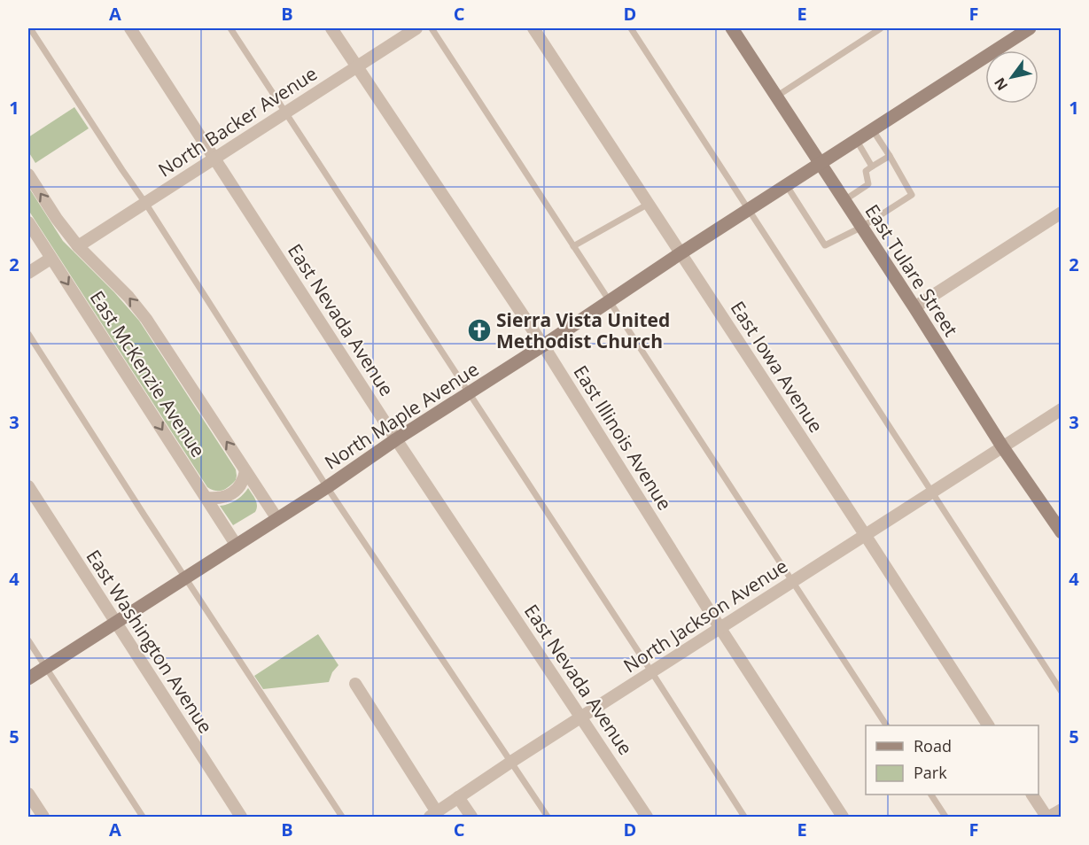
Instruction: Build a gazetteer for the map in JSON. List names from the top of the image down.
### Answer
{
  "streets": {
    "main road": ["East Tulare Street", "North Maple Avenue"],
    "street": [
      "North Backer Avenue",
      "East Nevada Avenue",
      "East Iowa Avenue",
      "East McKenzie Avenue",
      "East Illinois Avenue",
      "North Jackson Avenue",
      "East Washington Avenue"
    ]
  },
  "crossings": [
    ["North Backer Avenue", "East Nevada Avenue"],
    ["North Backer Avenue", "East McKenzie Avenue"],
    ["North Backer Avenue", "East Illinois Avenue"],
    ["East Tulare Street", "North Maple Avenue"],
    ["East Tulare Street", "North Jackson Avenue"],
    ["East Nevada Avenue", "North Maple Avenue"],
    ["East Nevada Avenue", "North Jackson Avenue"],
    ["East Iowa Avenue", "North Maple Avenue"],
    ["East Iowa Avenue", "North Jackson Avenue"],
    ["East McKenzie Avenue", "North Maple Avenue"],
    ["North Maple Avenue", "East Illinois Avenue"],
    ["North Maple Avenue", "East Washington Avenue"],
    ["East Illinois Avenue", "North Jackson Avenue"]
  ],
  "places": {
    "church": ["Sierra Vista United Methodist Church"]
  },
  "legend": ["Road", "Park"],
  "north": "bottom left",
  "grid": {
    "columns": [
      "A",
      "B",
      "C",
      "D",
      "E",
      "F"
    ],
    "rows": [
      "1",
      "2",
      "3",
      "4",
      "5"
    ]
  }
}
